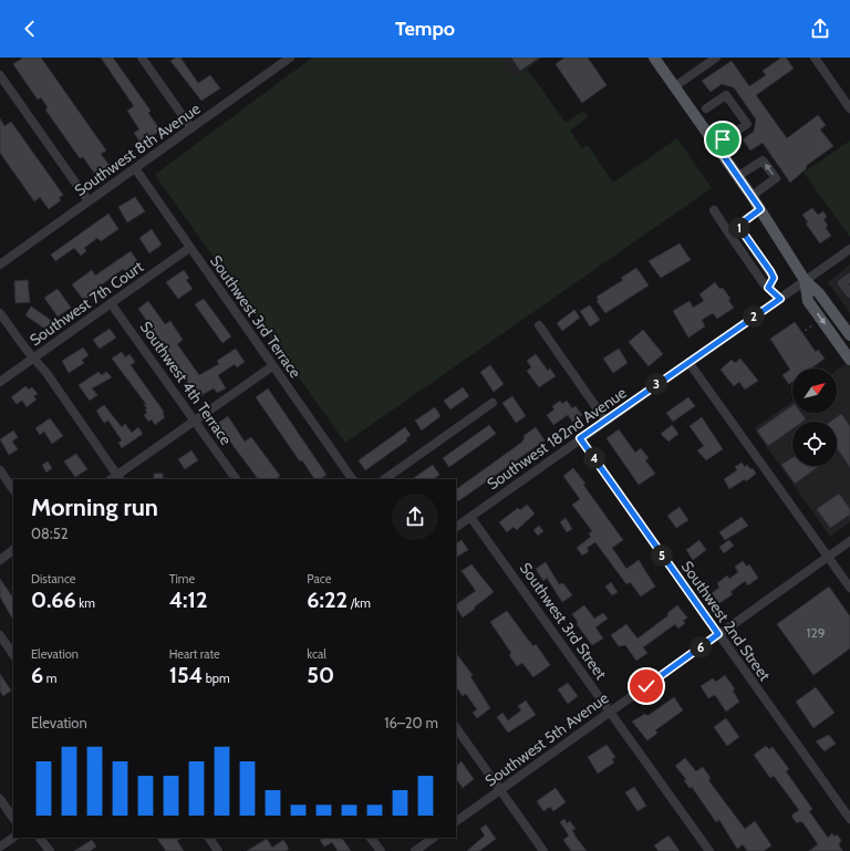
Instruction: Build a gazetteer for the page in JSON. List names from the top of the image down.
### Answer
{
  "streets": {
    "street": [
      "Southwest 8th Avenue",
      "Southwest 7th Court",
      "Southwest 3rd Terrace",
      "Southwest 4th Terrace",
      "Southwest 182nd Avenue",
      "Southwest 3rd Street",
      "Southwest 2nd Street",
      "Southwest 5th Avenue"
    ]
  },
  "crossings": [
    ["Southwest 8th Avenue", "Southwest 3rd Terrace"],
    ["Southwest 7th Court", "Southwest 3rd Terrace"],
    ["Southwest 7th Court", "Southwest 4th Terrace"],
    ["Southwest 182nd Avenue", "Southwest 3rd Street"],
    ["Southwest 182nd Avenue", "Southwest 2nd Street"],
    ["Southwest 3rd Street", "Southwest 5th Avenue"],
    ["Southwest 2nd Street", "Southwest 5th Avenue"]
  ],
  "house_numbers": ["129"],
  "north": "top right",
  "page": {
    "header": "Tempo",
    "pins": [
      "1",
      "2",
      "3",
      "4",
      "5",
      "6"
    ],
    "heading": ["Morning run", "08:52"],
    "stats": [
      ["Distance", "0.66 km"],
      ["Time", "4:12"],
      ["Pace", "6:22 /km"],
      ["Elevation", "6 m"],
      ["Heart rate", "154 bpm"],
      ["kcal", "50"]
    ],
    "chart": ["Elevation", "16–20 m"]
  }
}
